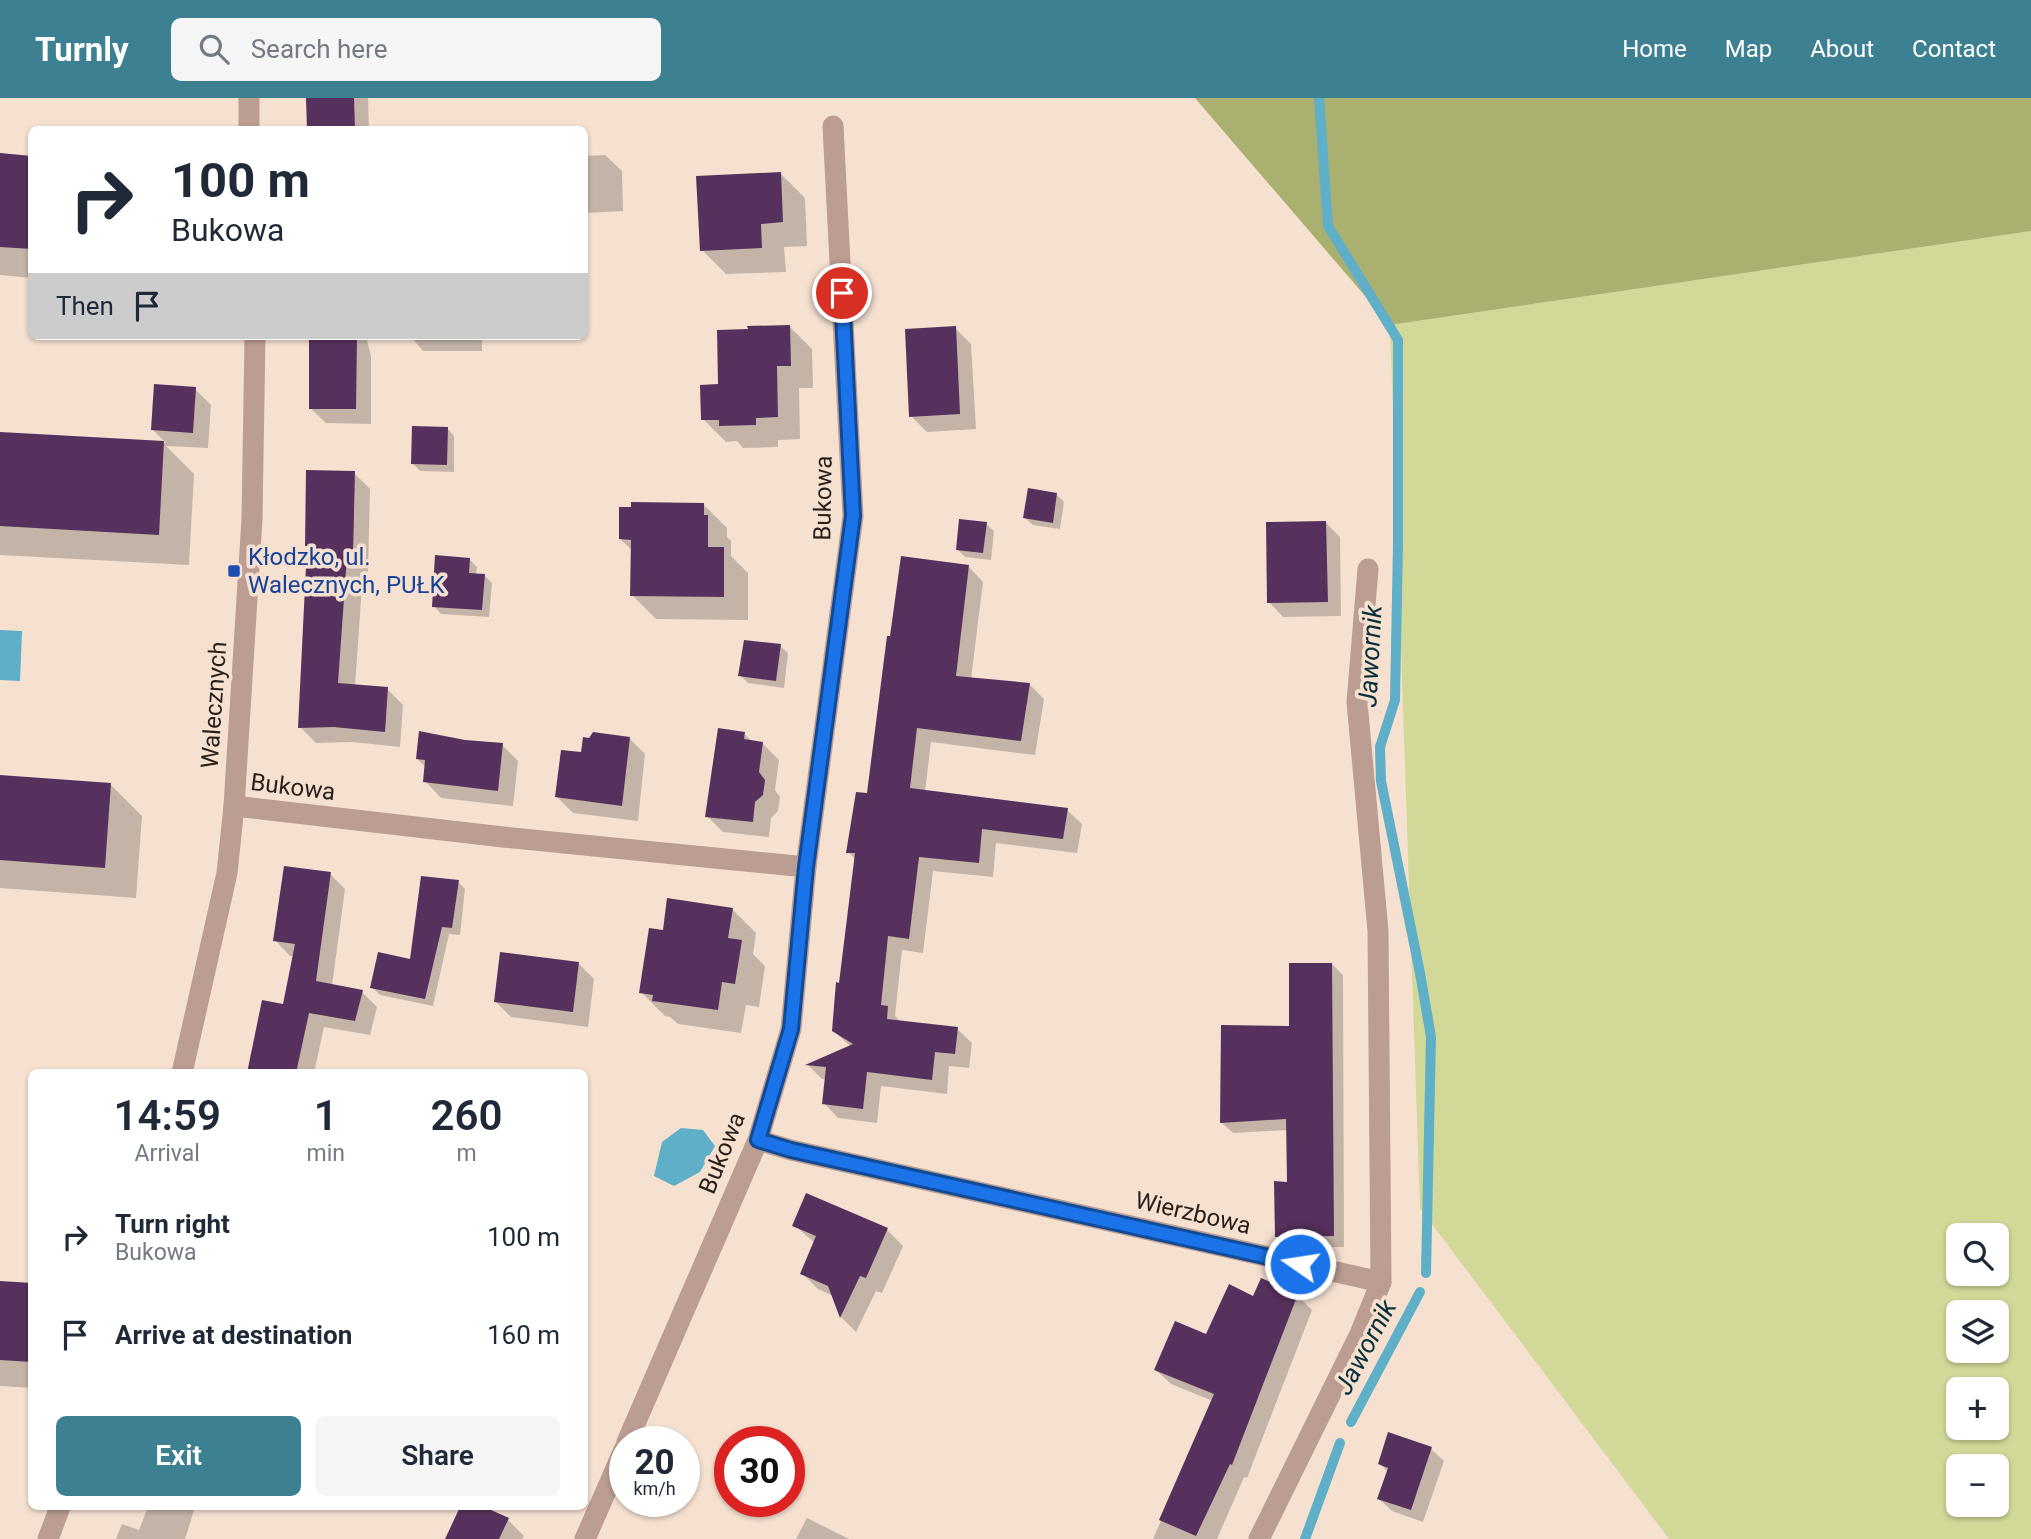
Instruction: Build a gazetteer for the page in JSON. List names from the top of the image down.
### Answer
{
  "streets": {
    "street": ["Bukowa", "Walecznych", "Wierzbowa"]
  },
  "crossings": [
    ["Bukowa", "Walecznych"],
    ["Bukowa", "Wierzbowa"]
  ],
  "water": ["Jawornik"],
  "places": {
    "transit": ["Kłodzko, ul. Walecznych, PUŁK"]
  },
  "page": {
    "header": "Turnly",
    "search": "Search here",
    "nav": [
      "Home",
      "Map",
      "About",
      "Contact"
    ],
    "turn": ["100 m", "Bukowa"],
    "then": "Then",
    "eta": [
      "14:59",
      "Arrival",
      "1",
      "min",
      "260",
      "m"
    ],
    "list": [
      {
        "name": "Turn right",
        "note": "Bukowa",
        "value": "100 m"
      },
      {
        "name": "Arrive at destination",
        "value": "160 m"
      }
    ],
    "map_buttons": ["+", "−"],
    "buttons": ["Exit", "Share"],
    "speed": "20 km/h",
    "limit": "30"
  }
}
